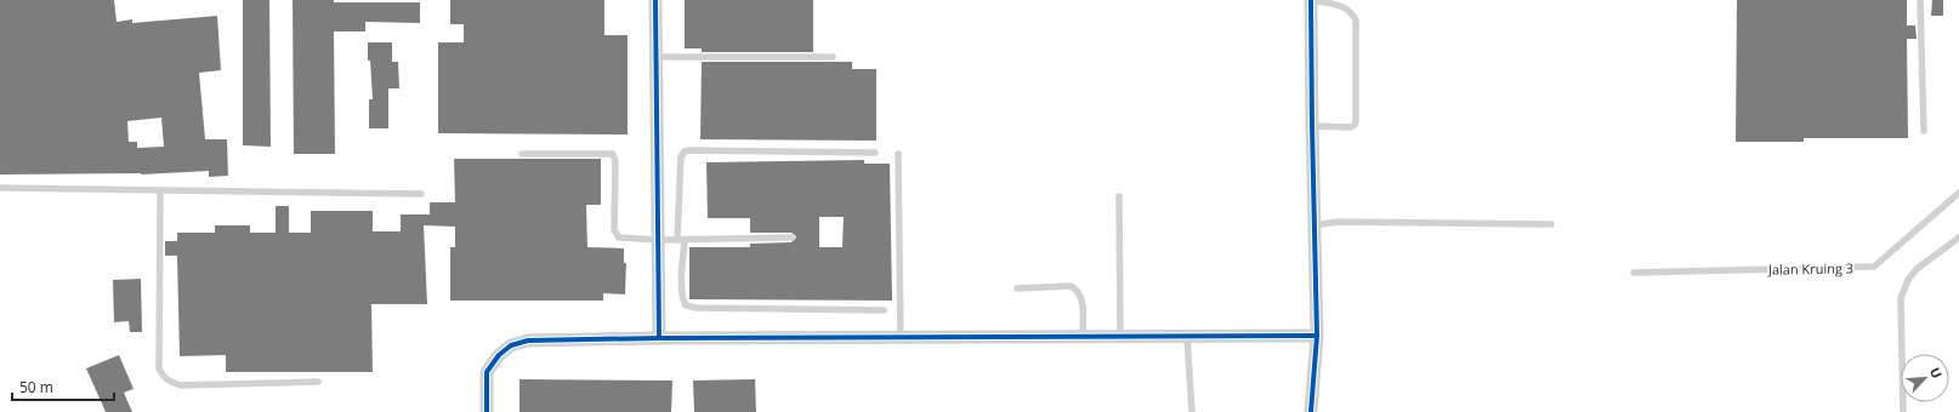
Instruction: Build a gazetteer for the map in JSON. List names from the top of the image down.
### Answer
{
  "streets": {
    "lane": ["Jalan Kruing 3"]
  },
  "scale_bar": "50 m",
  "north": "top right"
}
